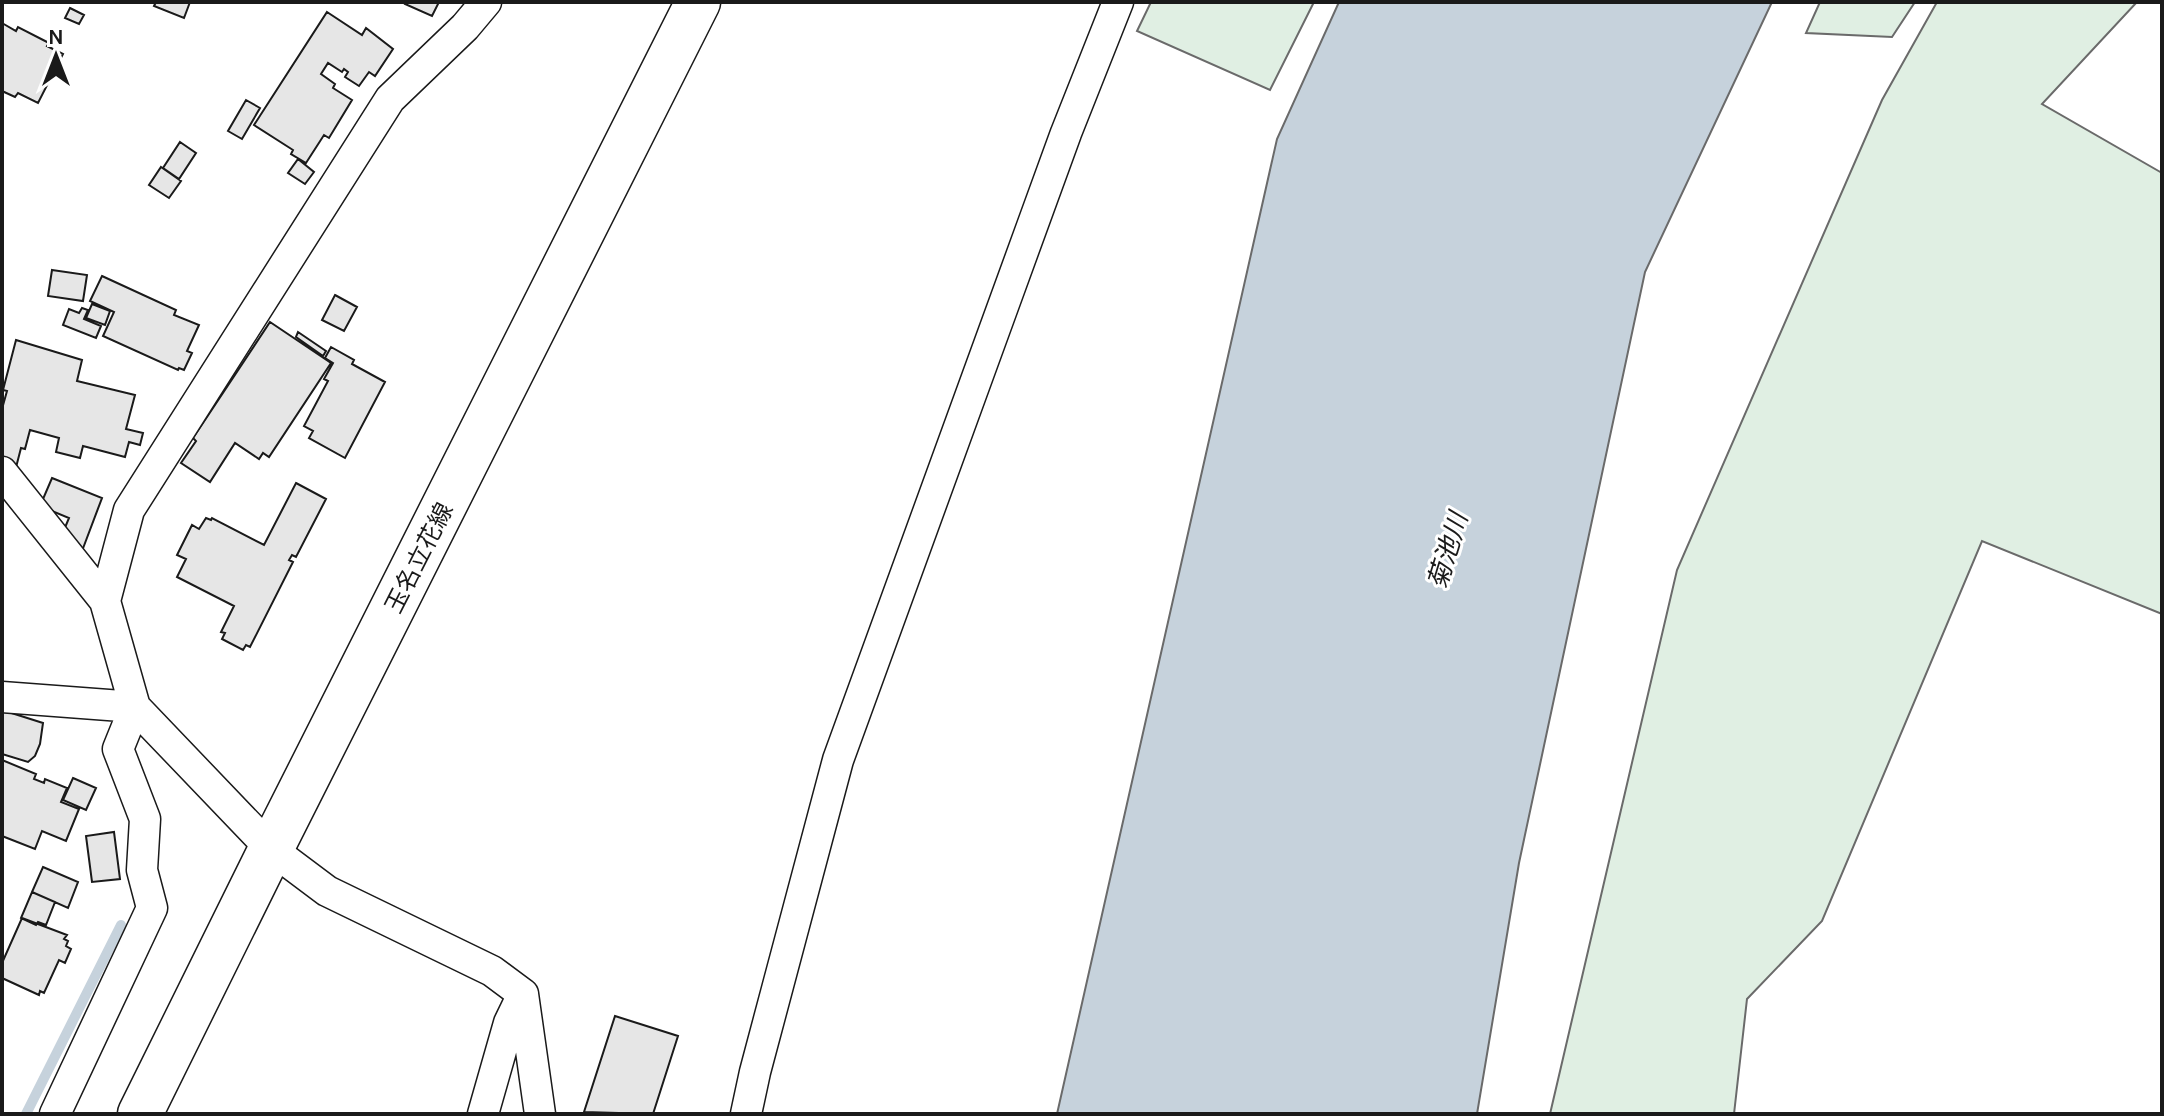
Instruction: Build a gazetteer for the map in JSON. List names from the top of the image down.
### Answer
{
  "streets": {
    "main road": ["玉名立花線"]
  },
  "water": ["菊池川"],
  "north": "top"
}
